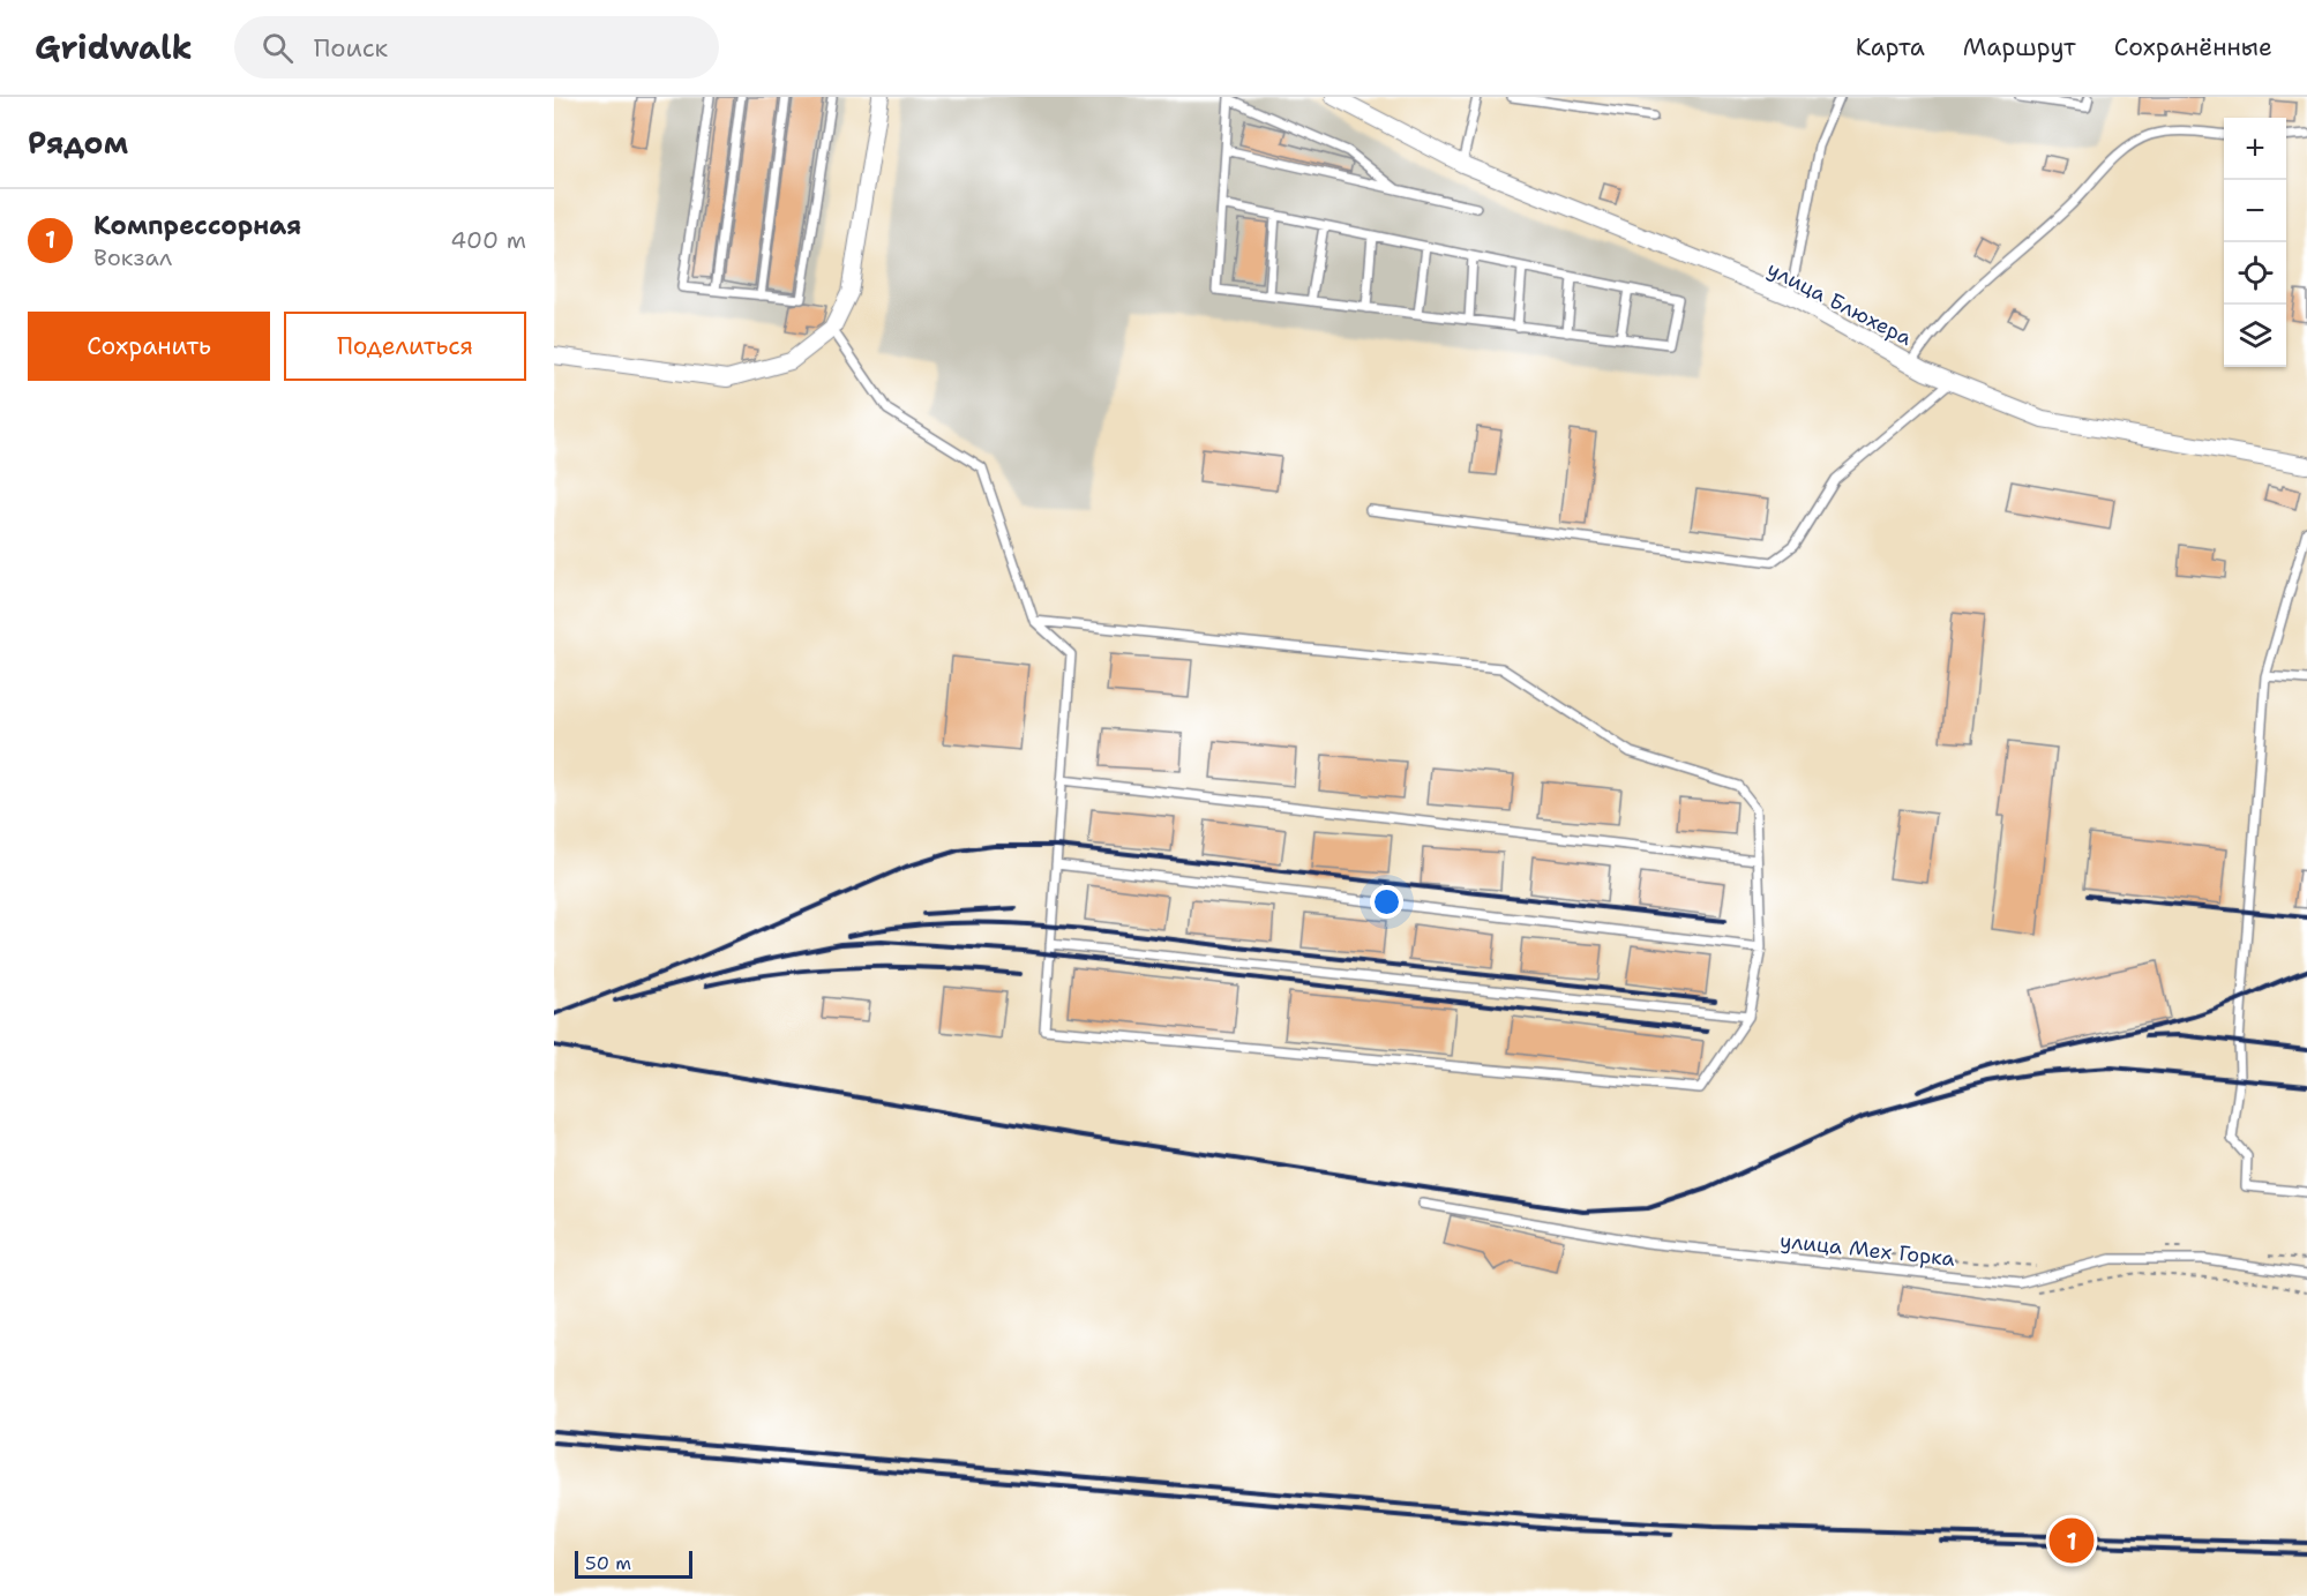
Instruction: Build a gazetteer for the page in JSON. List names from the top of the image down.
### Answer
{
  "streets": {
    "street": ["улица Блюхера"],
    "lane": ["улица Мех Горка"]
  },
  "scale_bar": "50 m",
  "page": {
    "header": "Gridwalk",
    "search": "Поиск",
    "nav": ["Карта", "Маршрут", "Сохранённые"],
    "heading": "Рядом",
    "map_buttons": ["+", "−"],
    "list": [
      {
        "mark": "1",
        "name": "Компрессорная",
        "note": "Вокзал",
        "value": "400 m"
      }
    ],
    "buttons": ["Сохранить", "Поделиться"],
    "pins": "1",
    "scale": "50 m"
  }
}
